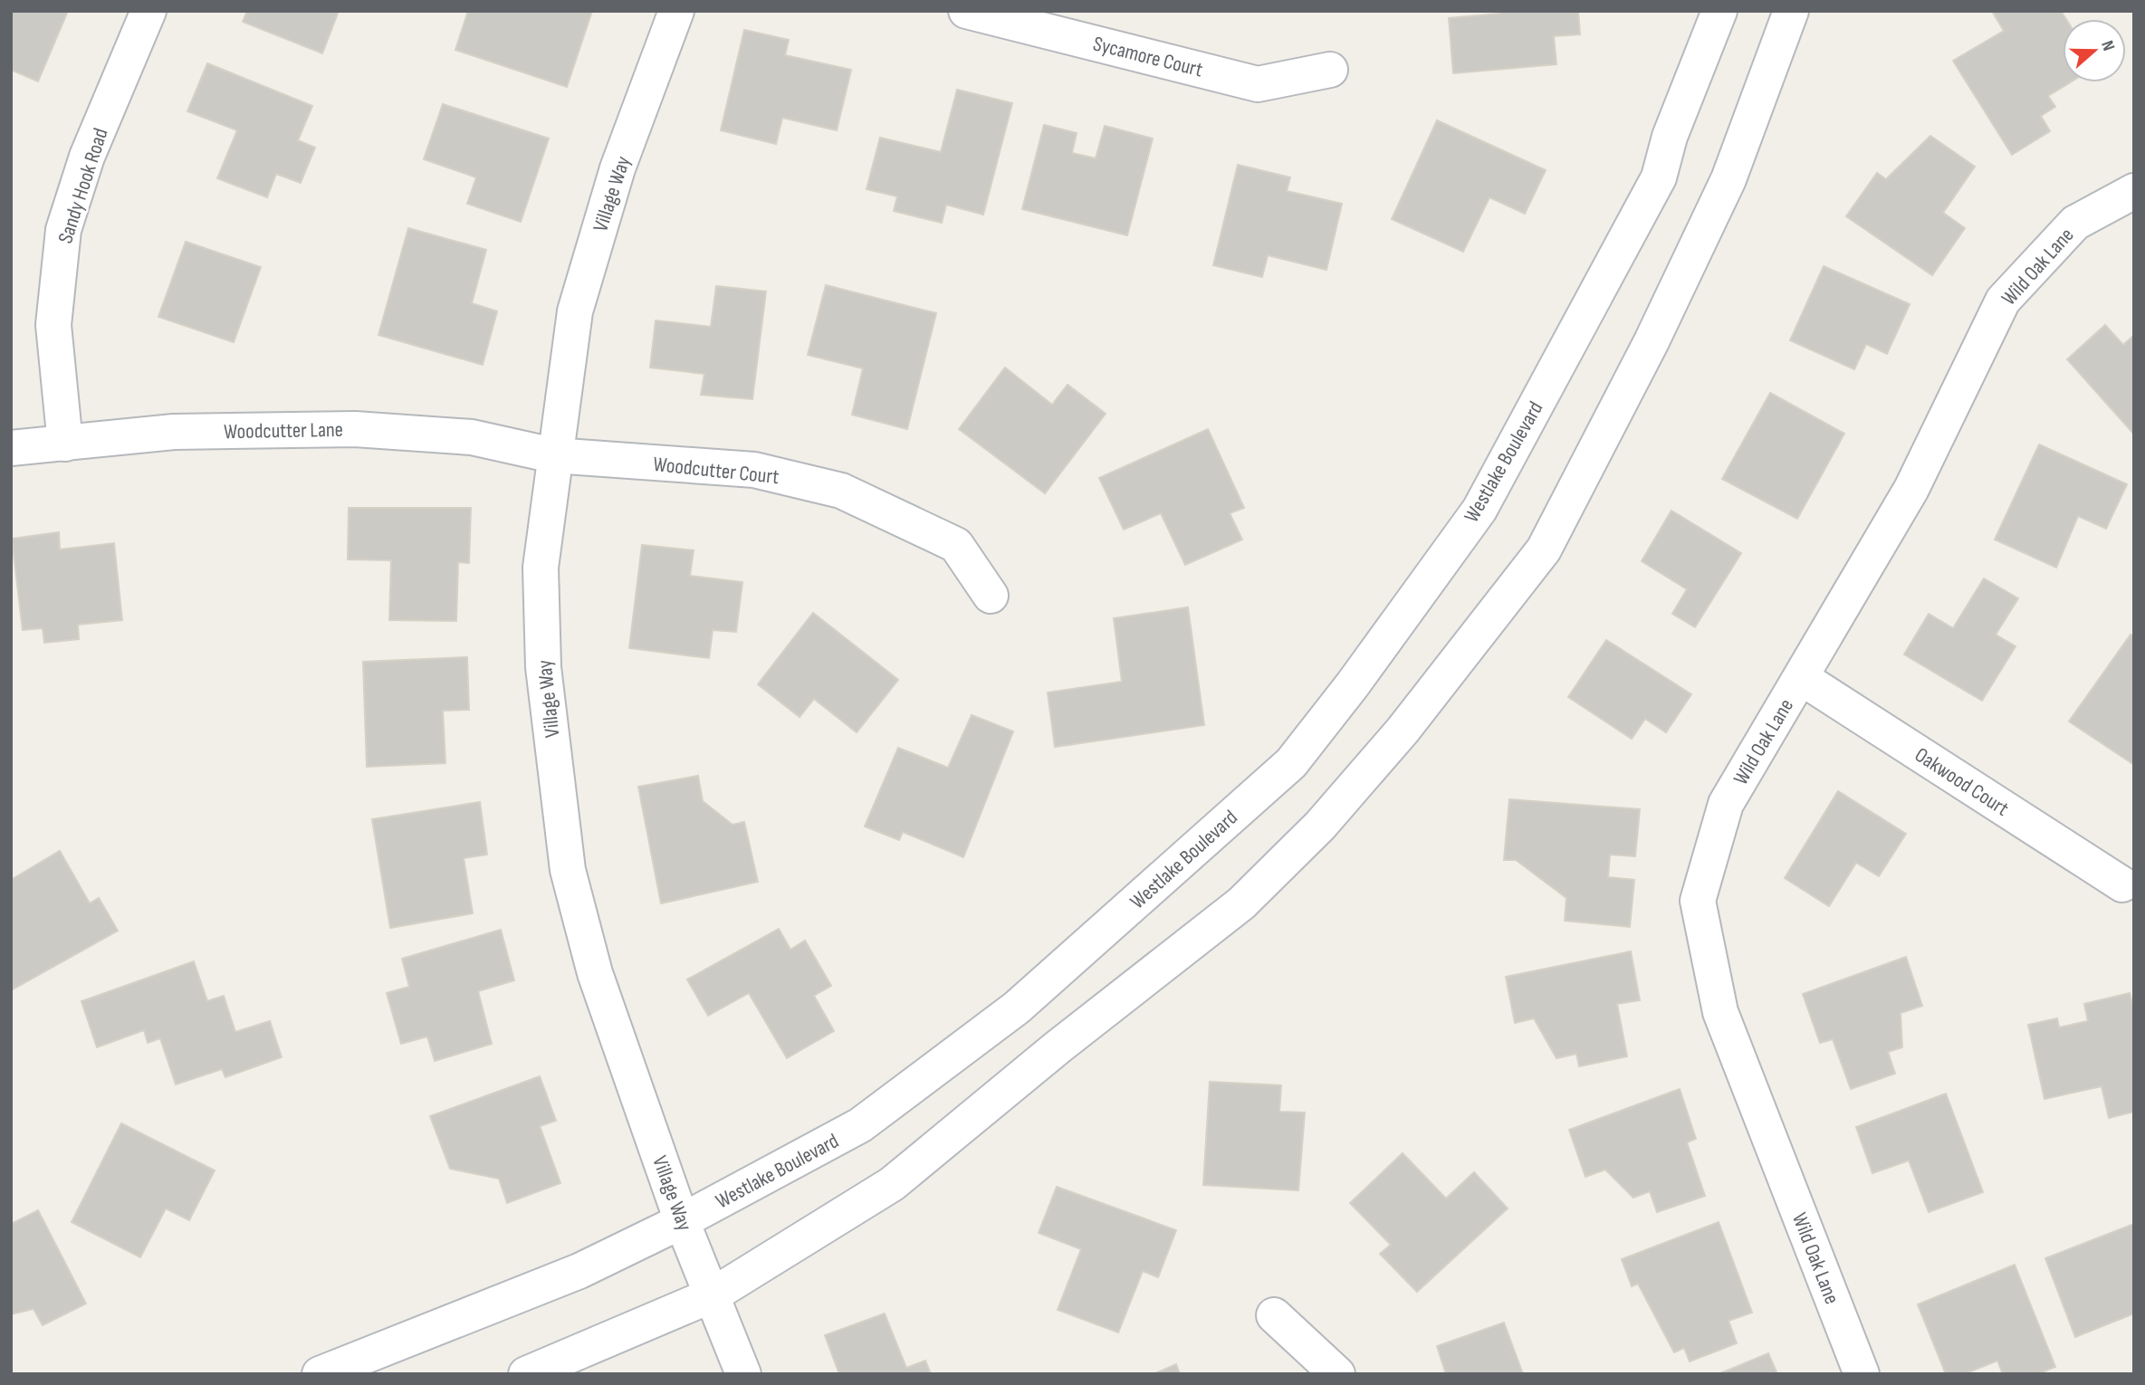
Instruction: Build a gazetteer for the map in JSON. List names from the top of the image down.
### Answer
{
  "streets": {
    "street": [
      "Sycamore Court",
      "Sandy Hook Road",
      "Village Way",
      "Wild Oak Lane",
      "Woodcutter Lane",
      "Westlake Boulevard",
      "Woodcutter Court",
      "Oakwood Court"
    ]
  },
  "crossings": [
    ["Sandy Hook Road", "Woodcutter Lane"],
    ["Village Way", "Woodcutter Lane"],
    ["Village Way", "Westlake Boulevard"],
    ["Village Way", "Woodcutter Court"],
    ["Wild Oak Lane", "Oakwood Court"],
    ["Woodcutter Lane", "Woodcutter Court"]
  ],
  "north": "right"
}
